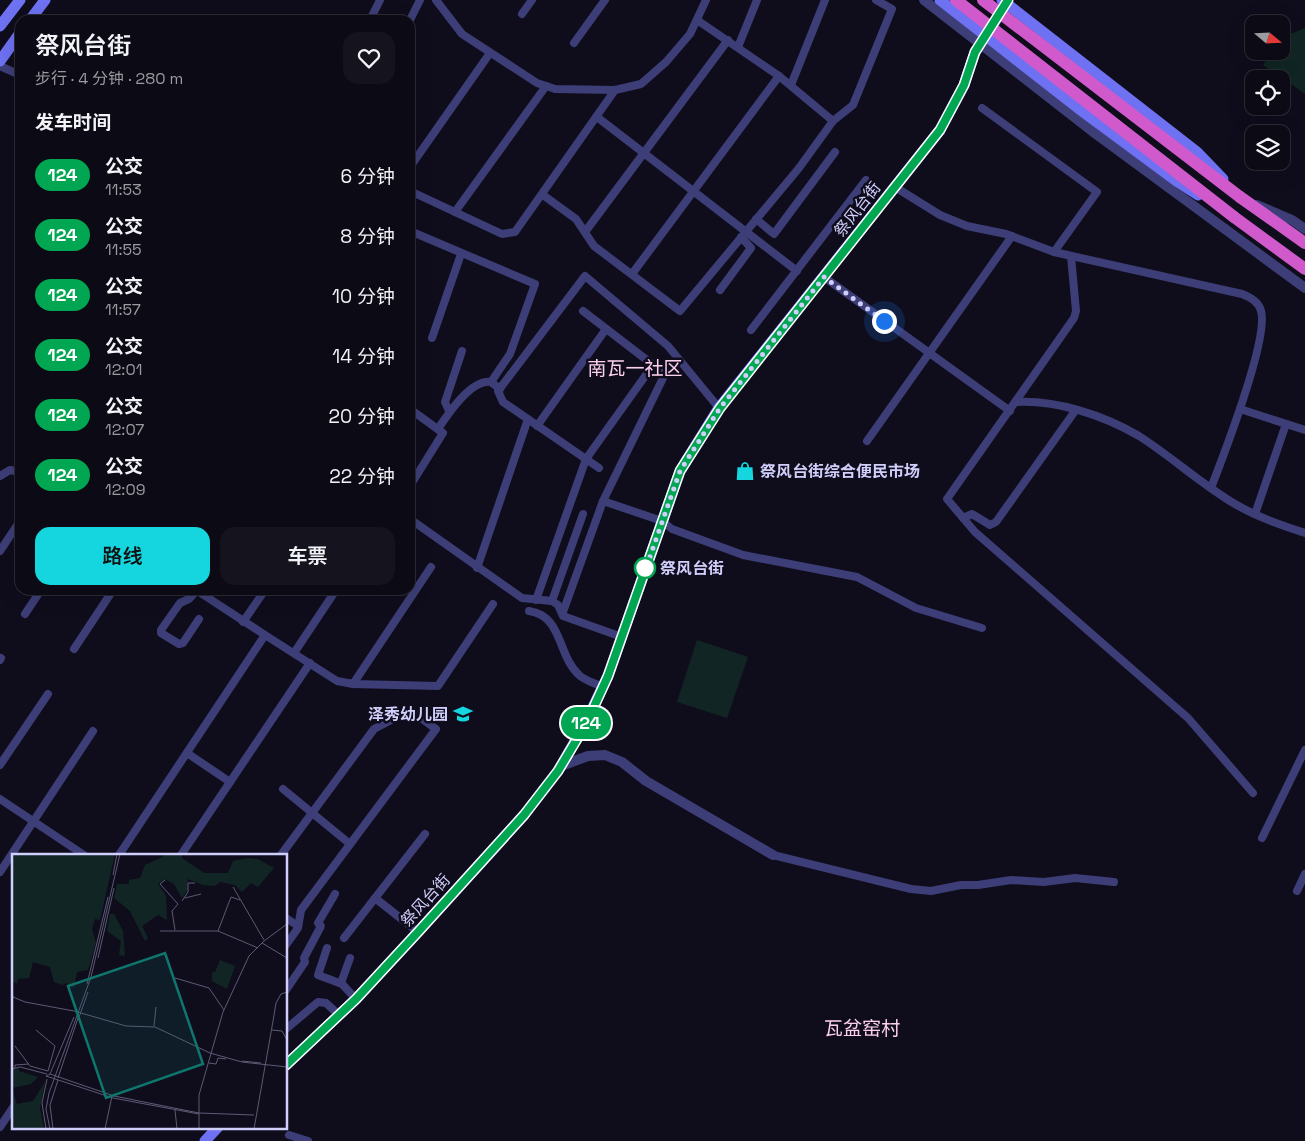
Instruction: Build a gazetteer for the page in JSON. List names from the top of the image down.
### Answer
{
  "streets": {
    "main road": ["祭风台街"]
  },
  "districts": ["南瓦一社区", "瓦盆窑村"],
  "places": {
    "shop": ["祭风台街综合便民市场"],
    "other": ["祭风台街"],
    "school or university": ["泽秀幼儿园"]
  },
  "lines": ["bus line 124"],
  "north": "right",
  "page": {
    "on_map": "124",
    "heading": [
      ["祭风台街", "步行 · 4 分钟 · 280 m"],
      "发车时间"
    ],
    "list": [
      {
        "mark": "124",
        "name": "公交",
        "note": "11:53",
        "value": "6 分钟"
      },
      {
        "mark": "124",
        "name": "公交",
        "note": "11:55",
        "value": "8 分钟"
      },
      {
        "mark": "124",
        "name": "公交",
        "note": "11:57",
        "value": "10 分钟"
      },
      {
        "mark": "124",
        "name": "公交",
        "note": "12:01",
        "value": "14 分钟"
      },
      {
        "mark": "124",
        "name": "公交",
        "note": "12:07",
        "value": "20 分钟"
      },
      {
        "mark": "124",
        "name": "公交",
        "note": "12:09",
        "value": "22 分钟"
      }
    ],
    "buttons": ["路线", "车票"]
  }
}
